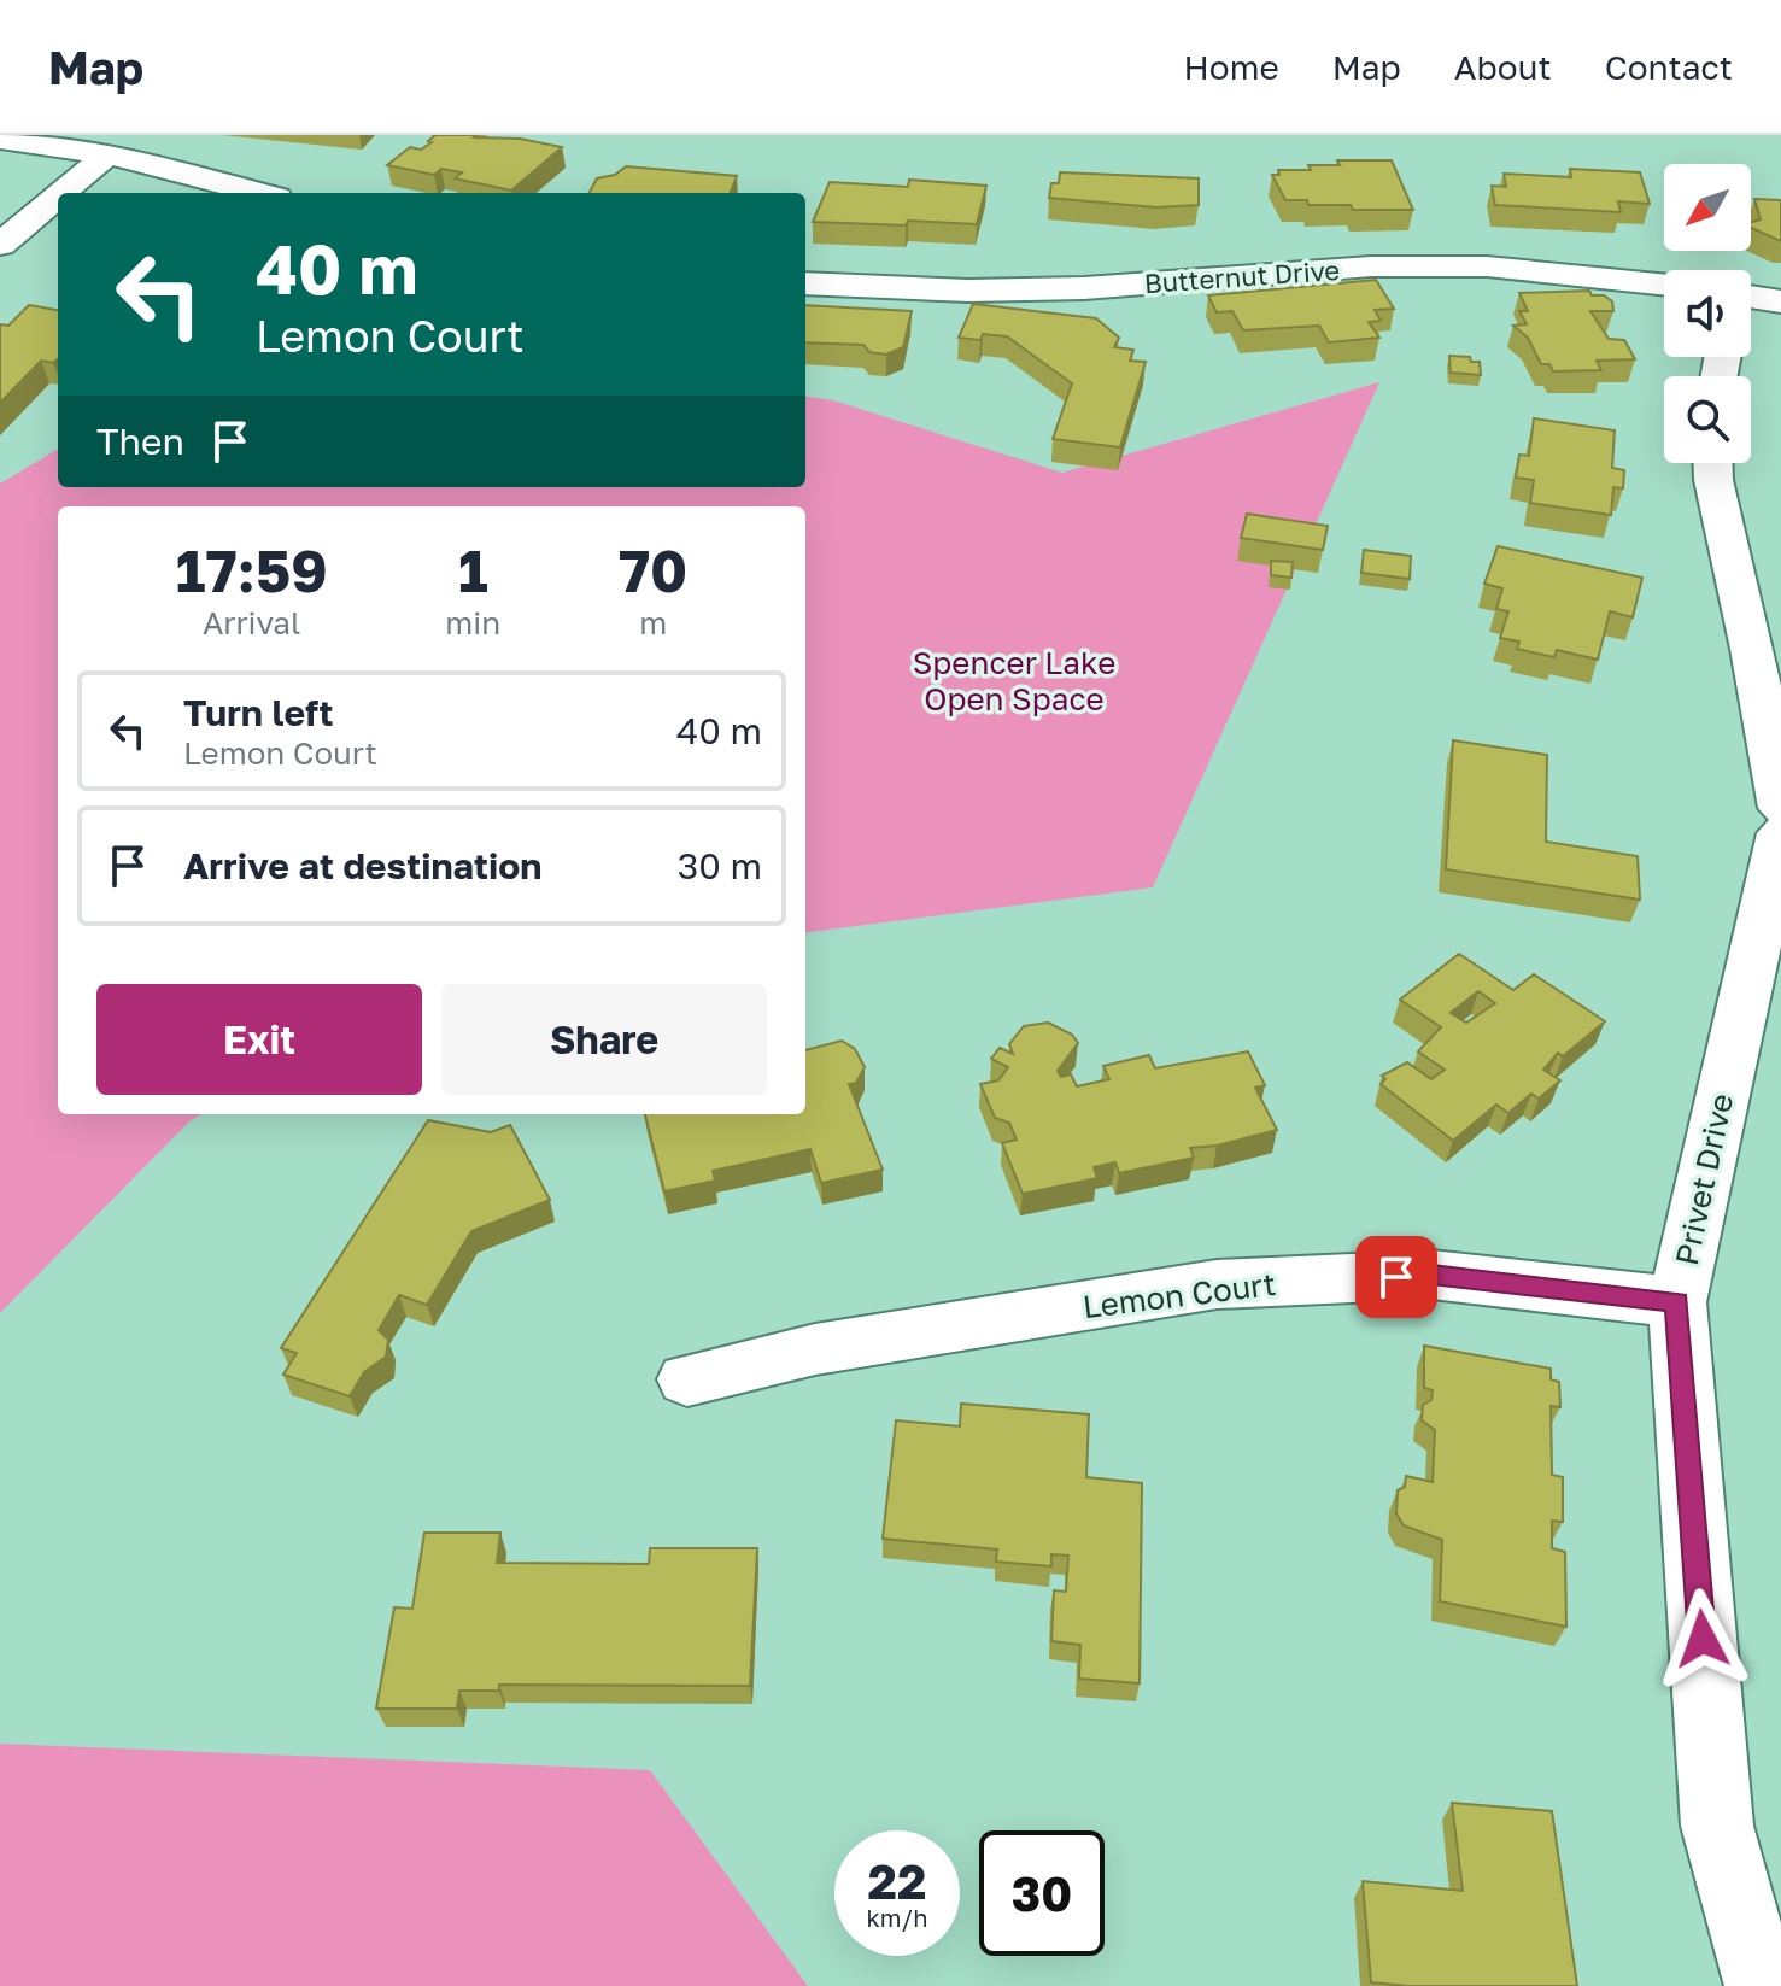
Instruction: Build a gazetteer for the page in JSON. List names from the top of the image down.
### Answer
{
  "streets": {
    "street": ["Butternut Drive", "Privet Drive", "Lemon Court"]
  },
  "crossings": [
    ["Privet Drive", "Lemon Court"]
  ],
  "parks": ["Spencer Lake Open Space"],
  "north": "bottom left",
  "page": {
    "header": "Map",
    "nav": [
      "Home",
      "Map",
      "About",
      "Contact"
    ],
    "turn": ["40 m", "Lemon Court"],
    "then": "Then",
    "eta": [
      "17:59",
      "Arrival",
      "1",
      "min",
      "70",
      "m"
    ],
    "list": [
      {
        "name": "Turn left",
        "note": "Lemon Court",
        "value": "40 m"
      },
      {
        "name": "Arrive at destination",
        "value": "30 m"
      }
    ],
    "buttons": ["Exit", "Share"],
    "speed": "22 km/h",
    "limit": "30"
  }
}
